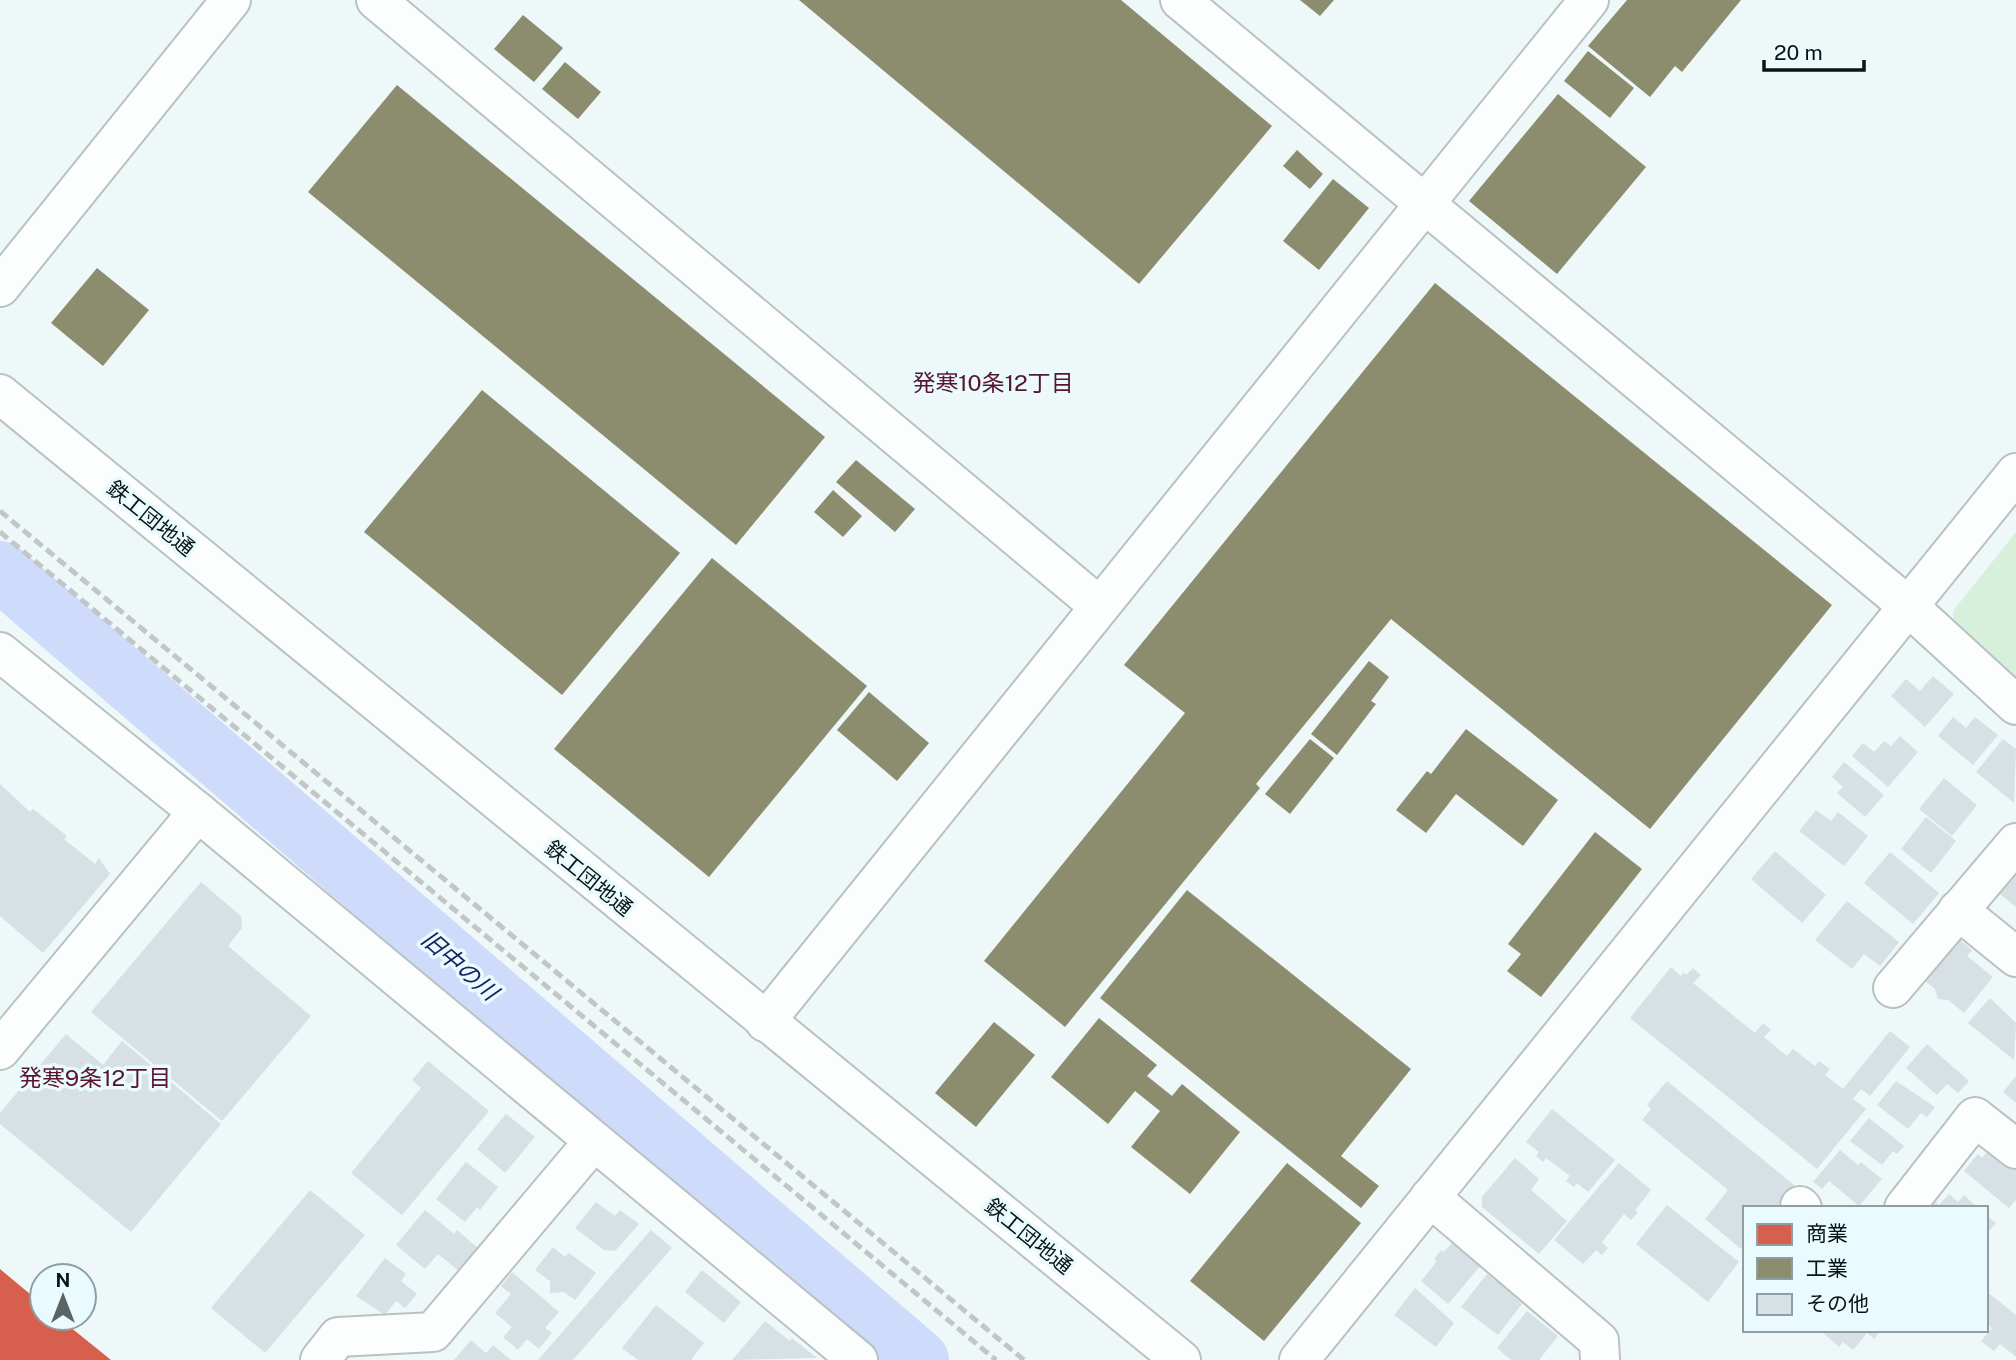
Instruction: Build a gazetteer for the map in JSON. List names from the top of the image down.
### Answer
{
  "streets": {
    "street": ["鉄工団地通"]
  },
  "districts": ["発寒10条12丁目", "発寒9条12丁目"],
  "water": ["旧中の川"],
  "legend": ["商業", "工業", "その他"],
  "scale_bar": "20 m",
  "north": "top"
}
